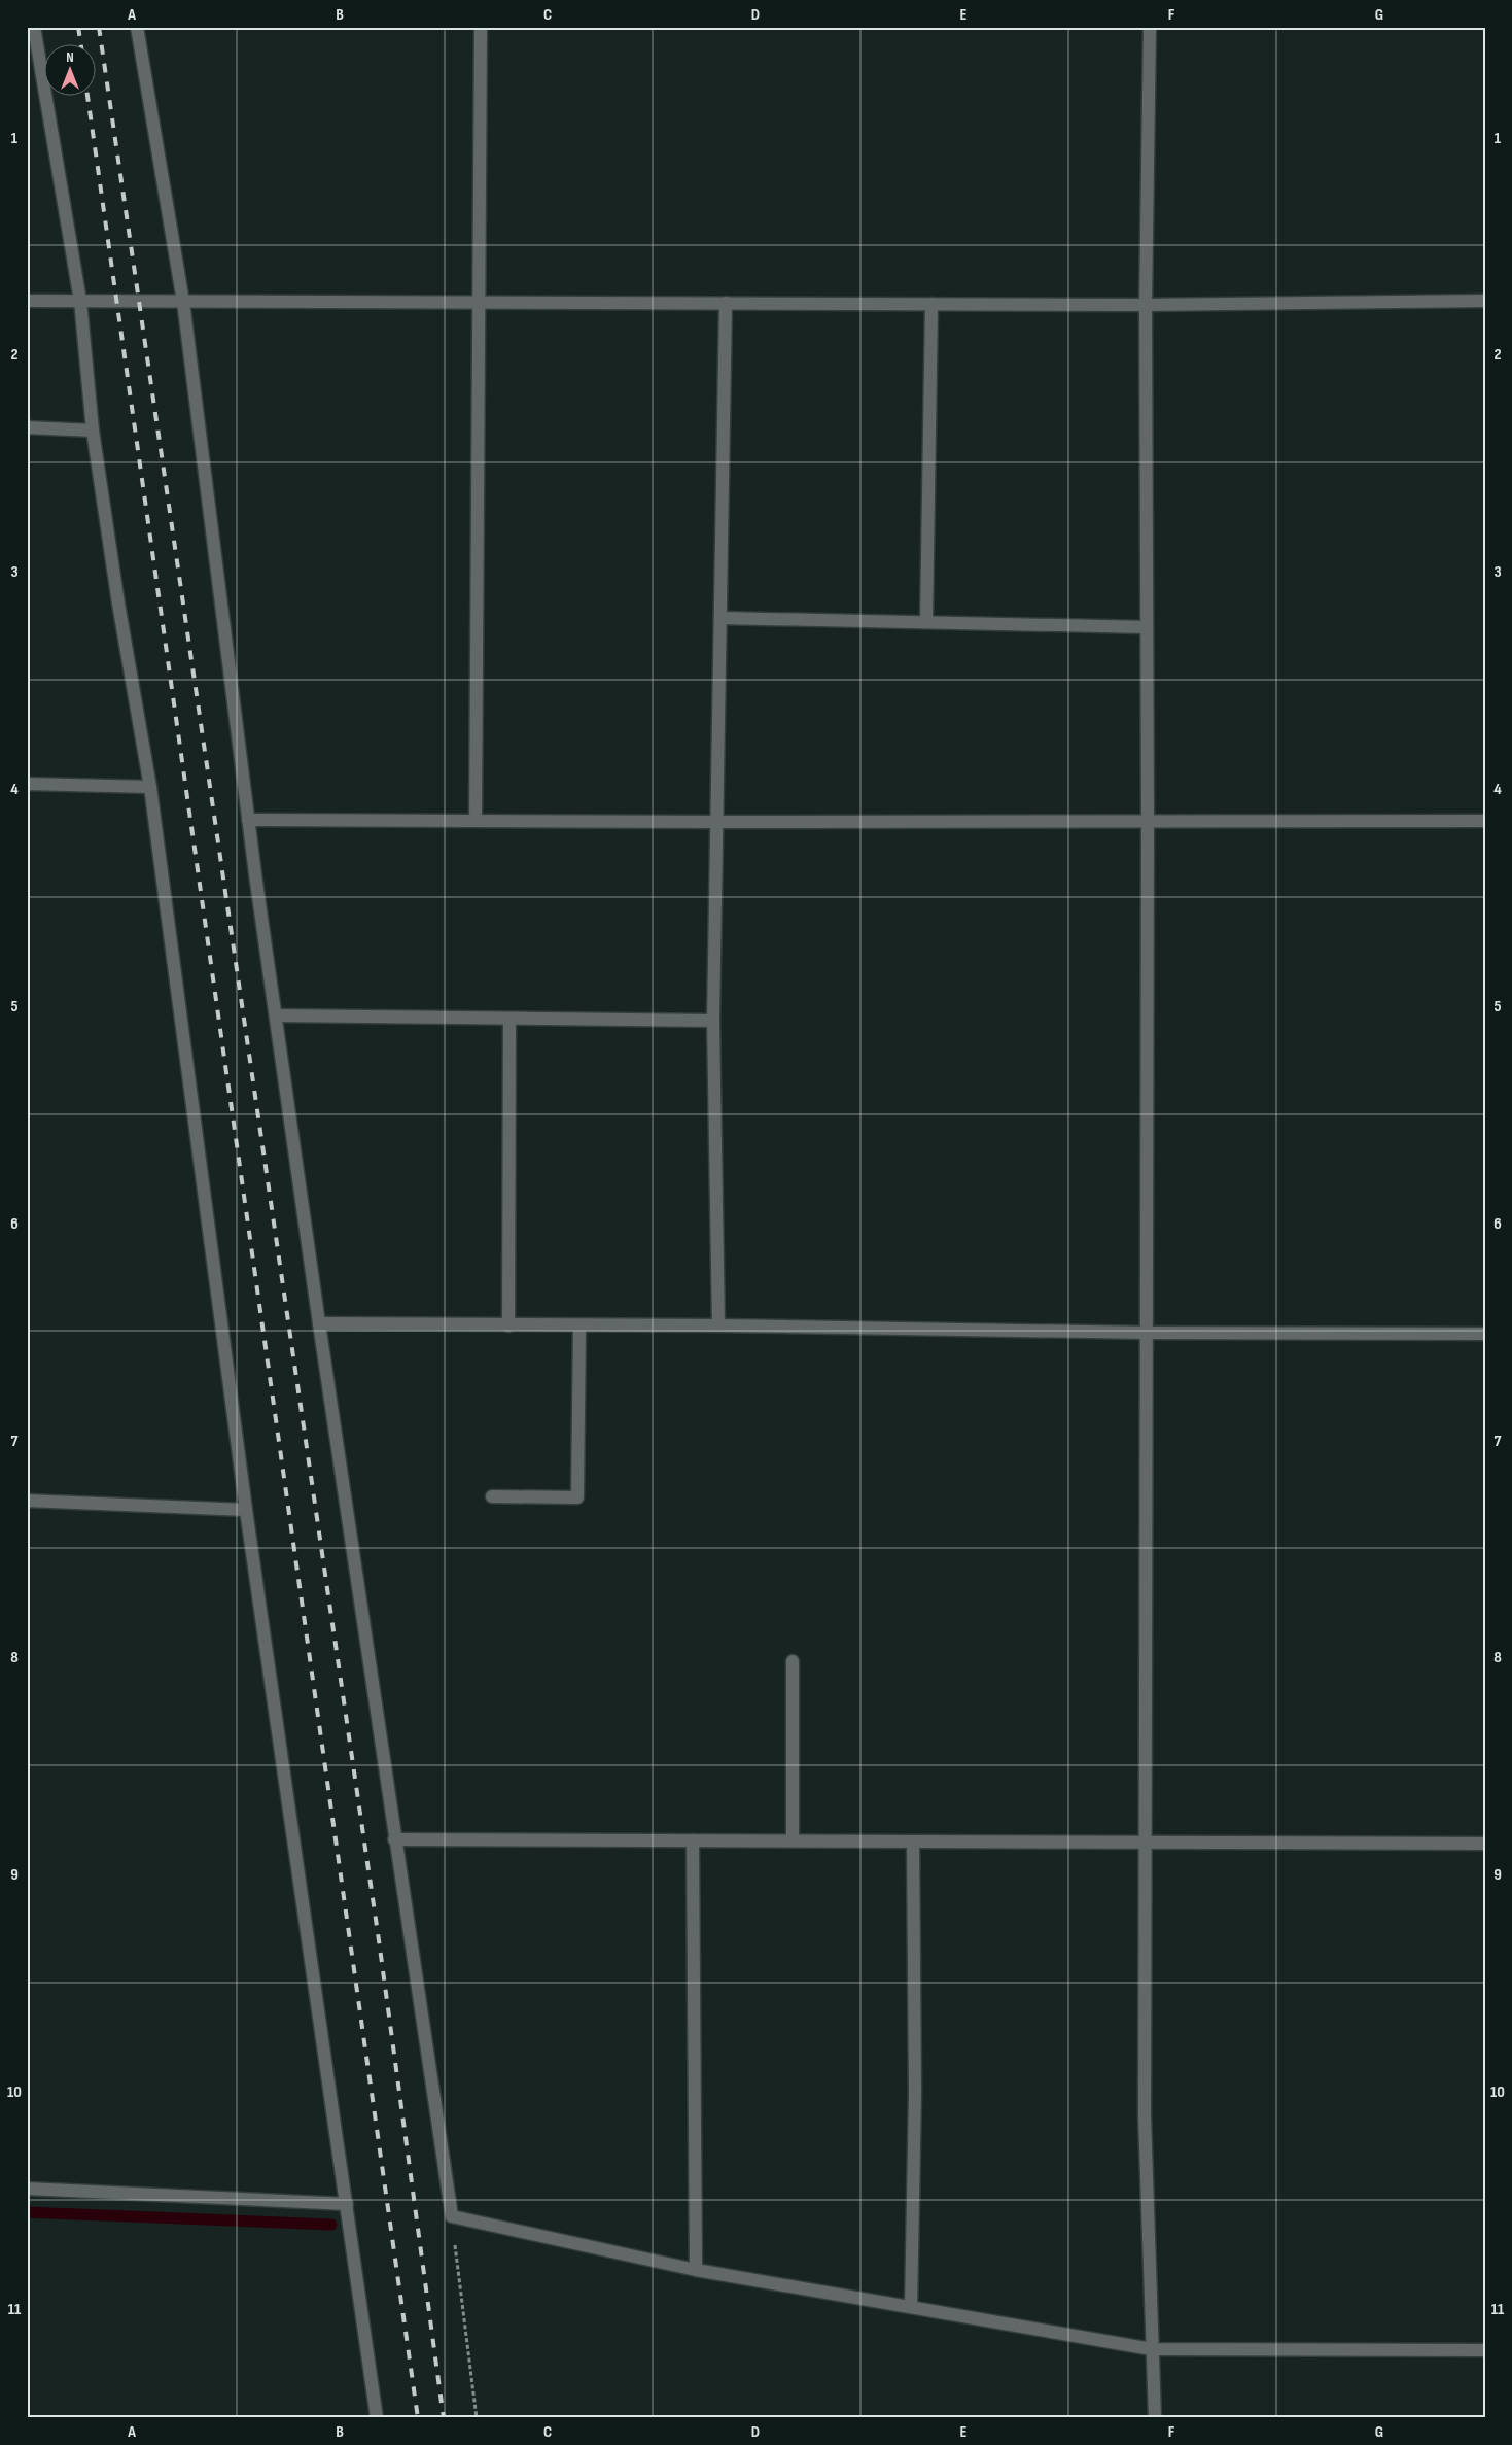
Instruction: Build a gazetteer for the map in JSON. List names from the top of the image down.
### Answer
{
  "north": "top",
  "grid": {
    "columns": [
      "A",
      "B",
      "C",
      "D",
      "E",
      "F",
      "G"
    ],
    "rows": [
      "1",
      "2",
      "3",
      "4",
      "5",
      "6",
      "7",
      "8",
      "9",
      "10",
      "11"
    ]
  }
}
